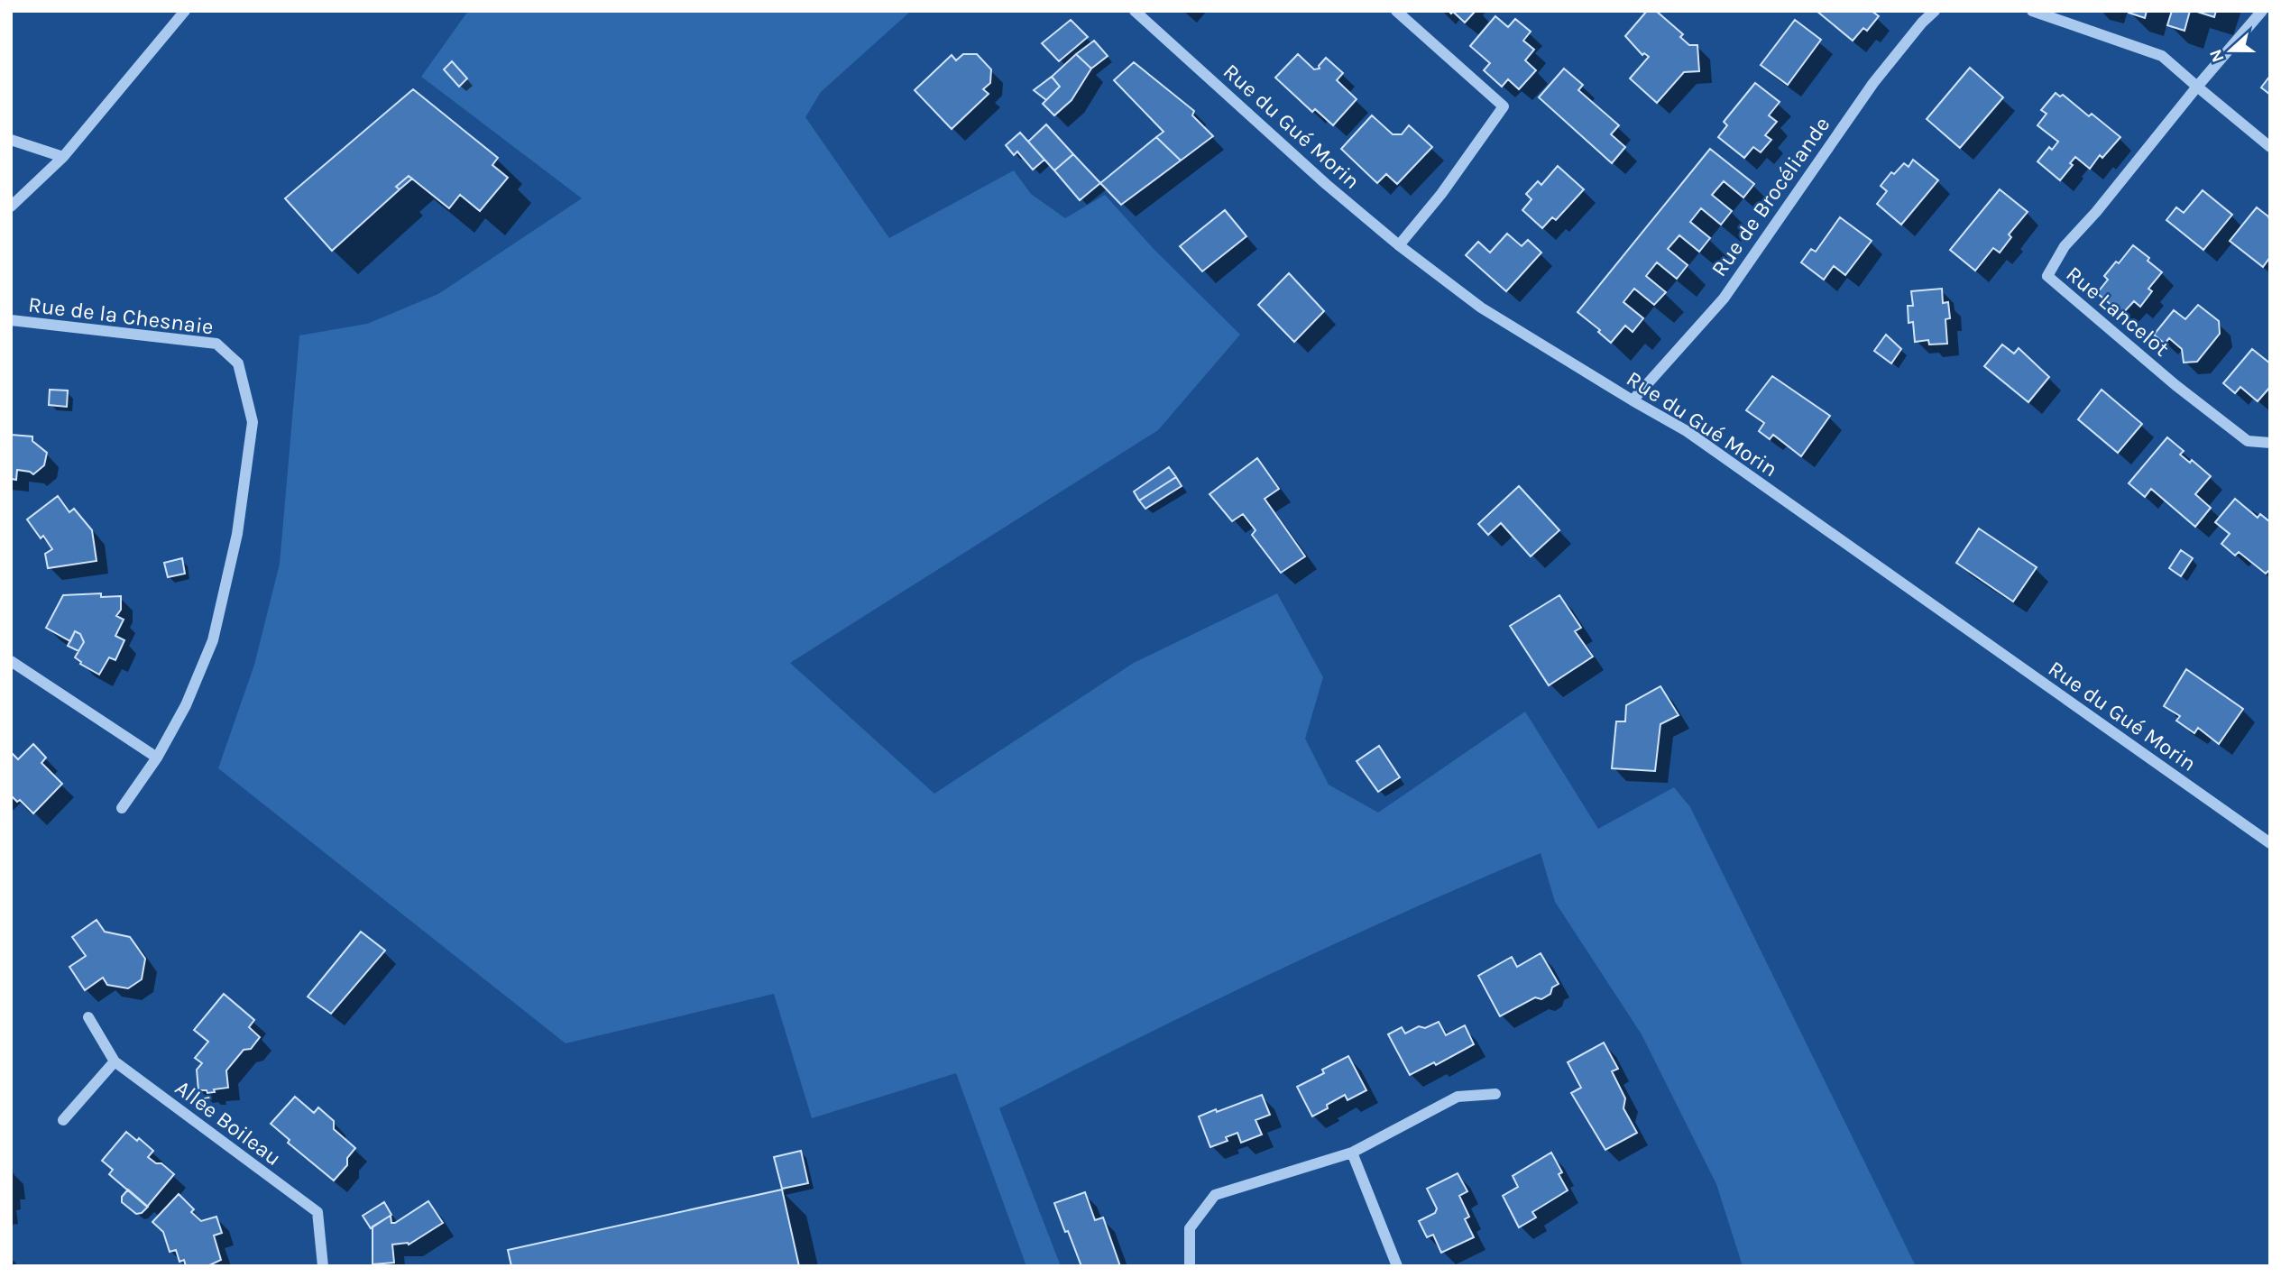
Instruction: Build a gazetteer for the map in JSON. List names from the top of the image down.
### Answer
{
  "streets": {
    "street": [
      "Rue du Gué Morin",
      "Rue de Brocéliande",
      "Rue Lancelot",
      "Rue de la Chesnaie",
      "Allée Boileau"
    ]
  },
  "crossings": [
    ["Rue du Gué Morin", "Rue de Brocéliande"]
  ],
  "north": "left"
}
